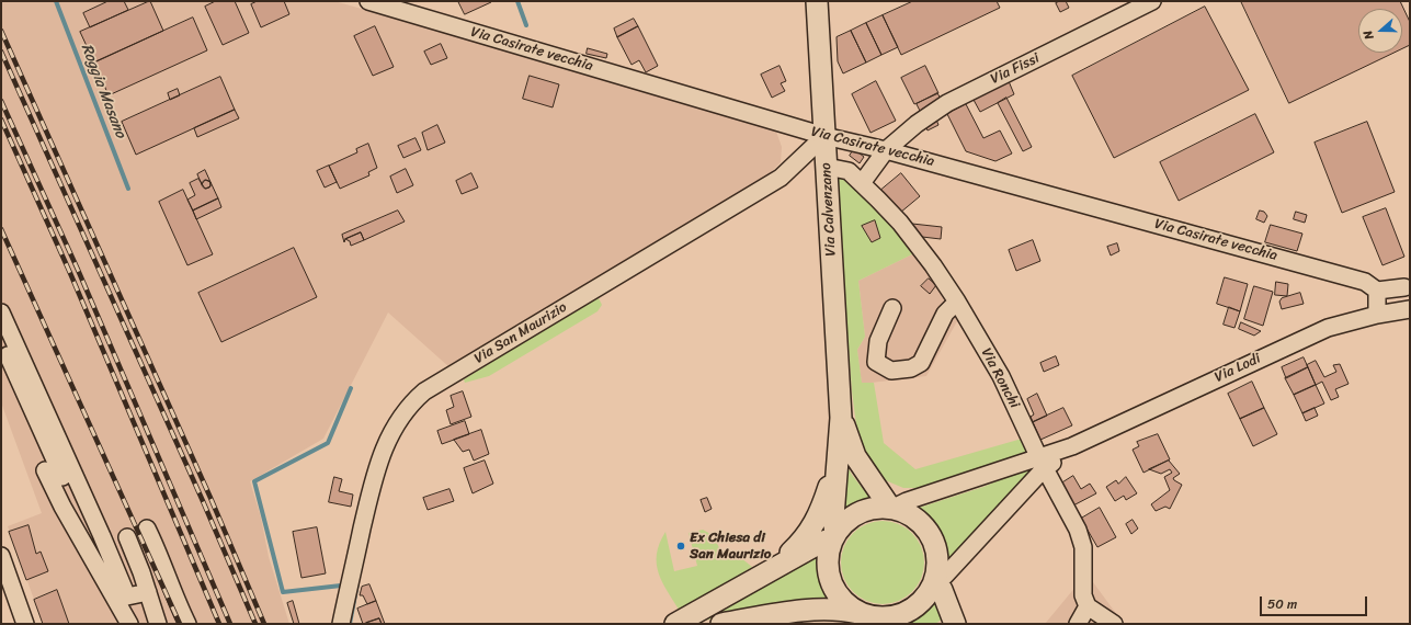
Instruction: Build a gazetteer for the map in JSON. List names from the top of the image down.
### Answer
{
  "streets": {
    "main road": ["Via Calvenzano"],
    "street": [
      "Via Casirate vecchia",
      "Via Fissi",
      "Via San Maurizio",
      "Via Lodi",
      "Via Ronchi"
    ]
  },
  "crossings": [
    ["Via Casirate vecchia", "Via Fissi"],
    ["Via Casirate vecchia", "Via Calvenzano"],
    ["Via Casirate vecchia", "Via San Maurizio"],
    ["Via Fissi", "Via Ronchi"],
    ["Via Calvenzano", "Via San Maurizio"],
    ["Via Calvenzano", "Via Lodi"],
    ["Via Calvenzano", "Via Ronchi"],
    ["Via Lodi", "Via Ronchi"]
  ],
  "water": ["Roggia Masano"],
  "places": ["Ex Chiesa di San Maurizio"],
  "scale_bar": "50 m",
  "north": "left"
}
